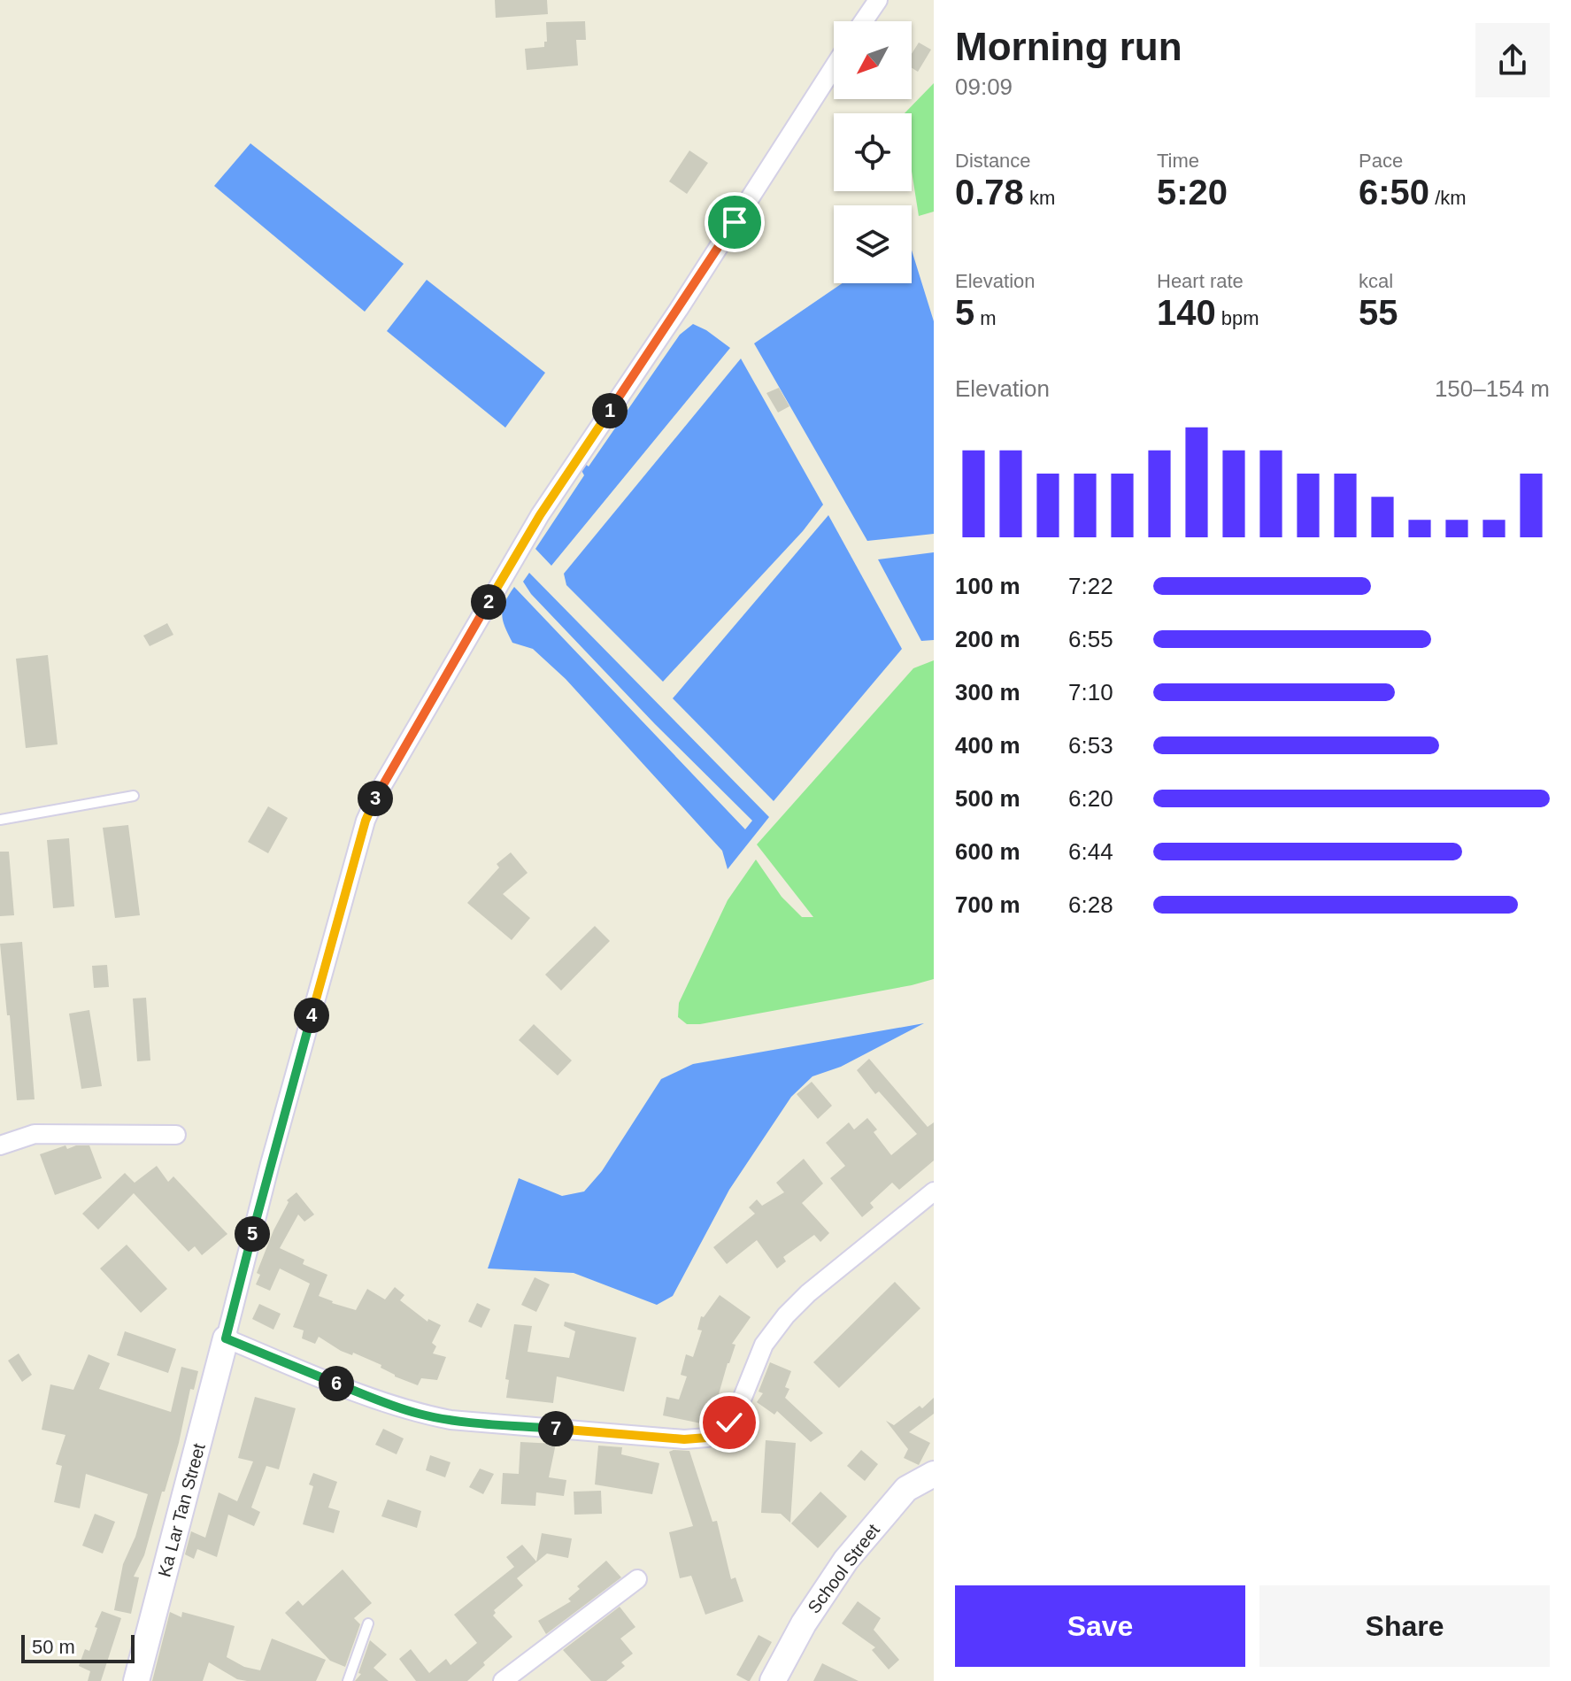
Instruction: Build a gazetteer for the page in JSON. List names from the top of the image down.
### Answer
{
  "streets": {
    "street": ["Ka Lar Tan Street", "School Street"]
  },
  "scale_bar": "50 m",
  "north": "bottom left",
  "page": {
    "heading": ["Morning run", "09:09"],
    "stats": [
      ["Distance", "0.78 km"],
      ["Time", "5:20"],
      ["Pace", "6:50 /km"],
      ["Elevation", "5 m"],
      ["Heart rate", "140 bpm"],
      ["kcal", "55"]
    ],
    "chart": ["Elevation", "150–154 m"],
    "pins": [
      "1",
      "2",
      "3",
      "4",
      "5",
      "6",
      "7"
    ],
    "list": [
      {
        "name": "100 m",
        "note": "7:22"
      },
      {
        "name": "200 m",
        "note": "6:55"
      },
      {
        "name": "300 m",
        "note": "7:10"
      },
      {
        "name": "400 m",
        "note": "6:53"
      },
      {
        "name": "500 m",
        "note": "6:20"
      },
      {
        "name": "600 m",
        "note": "6:44"
      },
      {
        "name": "700 m",
        "note": "6:28"
      }
    ],
    "buttons": ["Save", "Share"],
    "scale": "50 m"
  }
}
